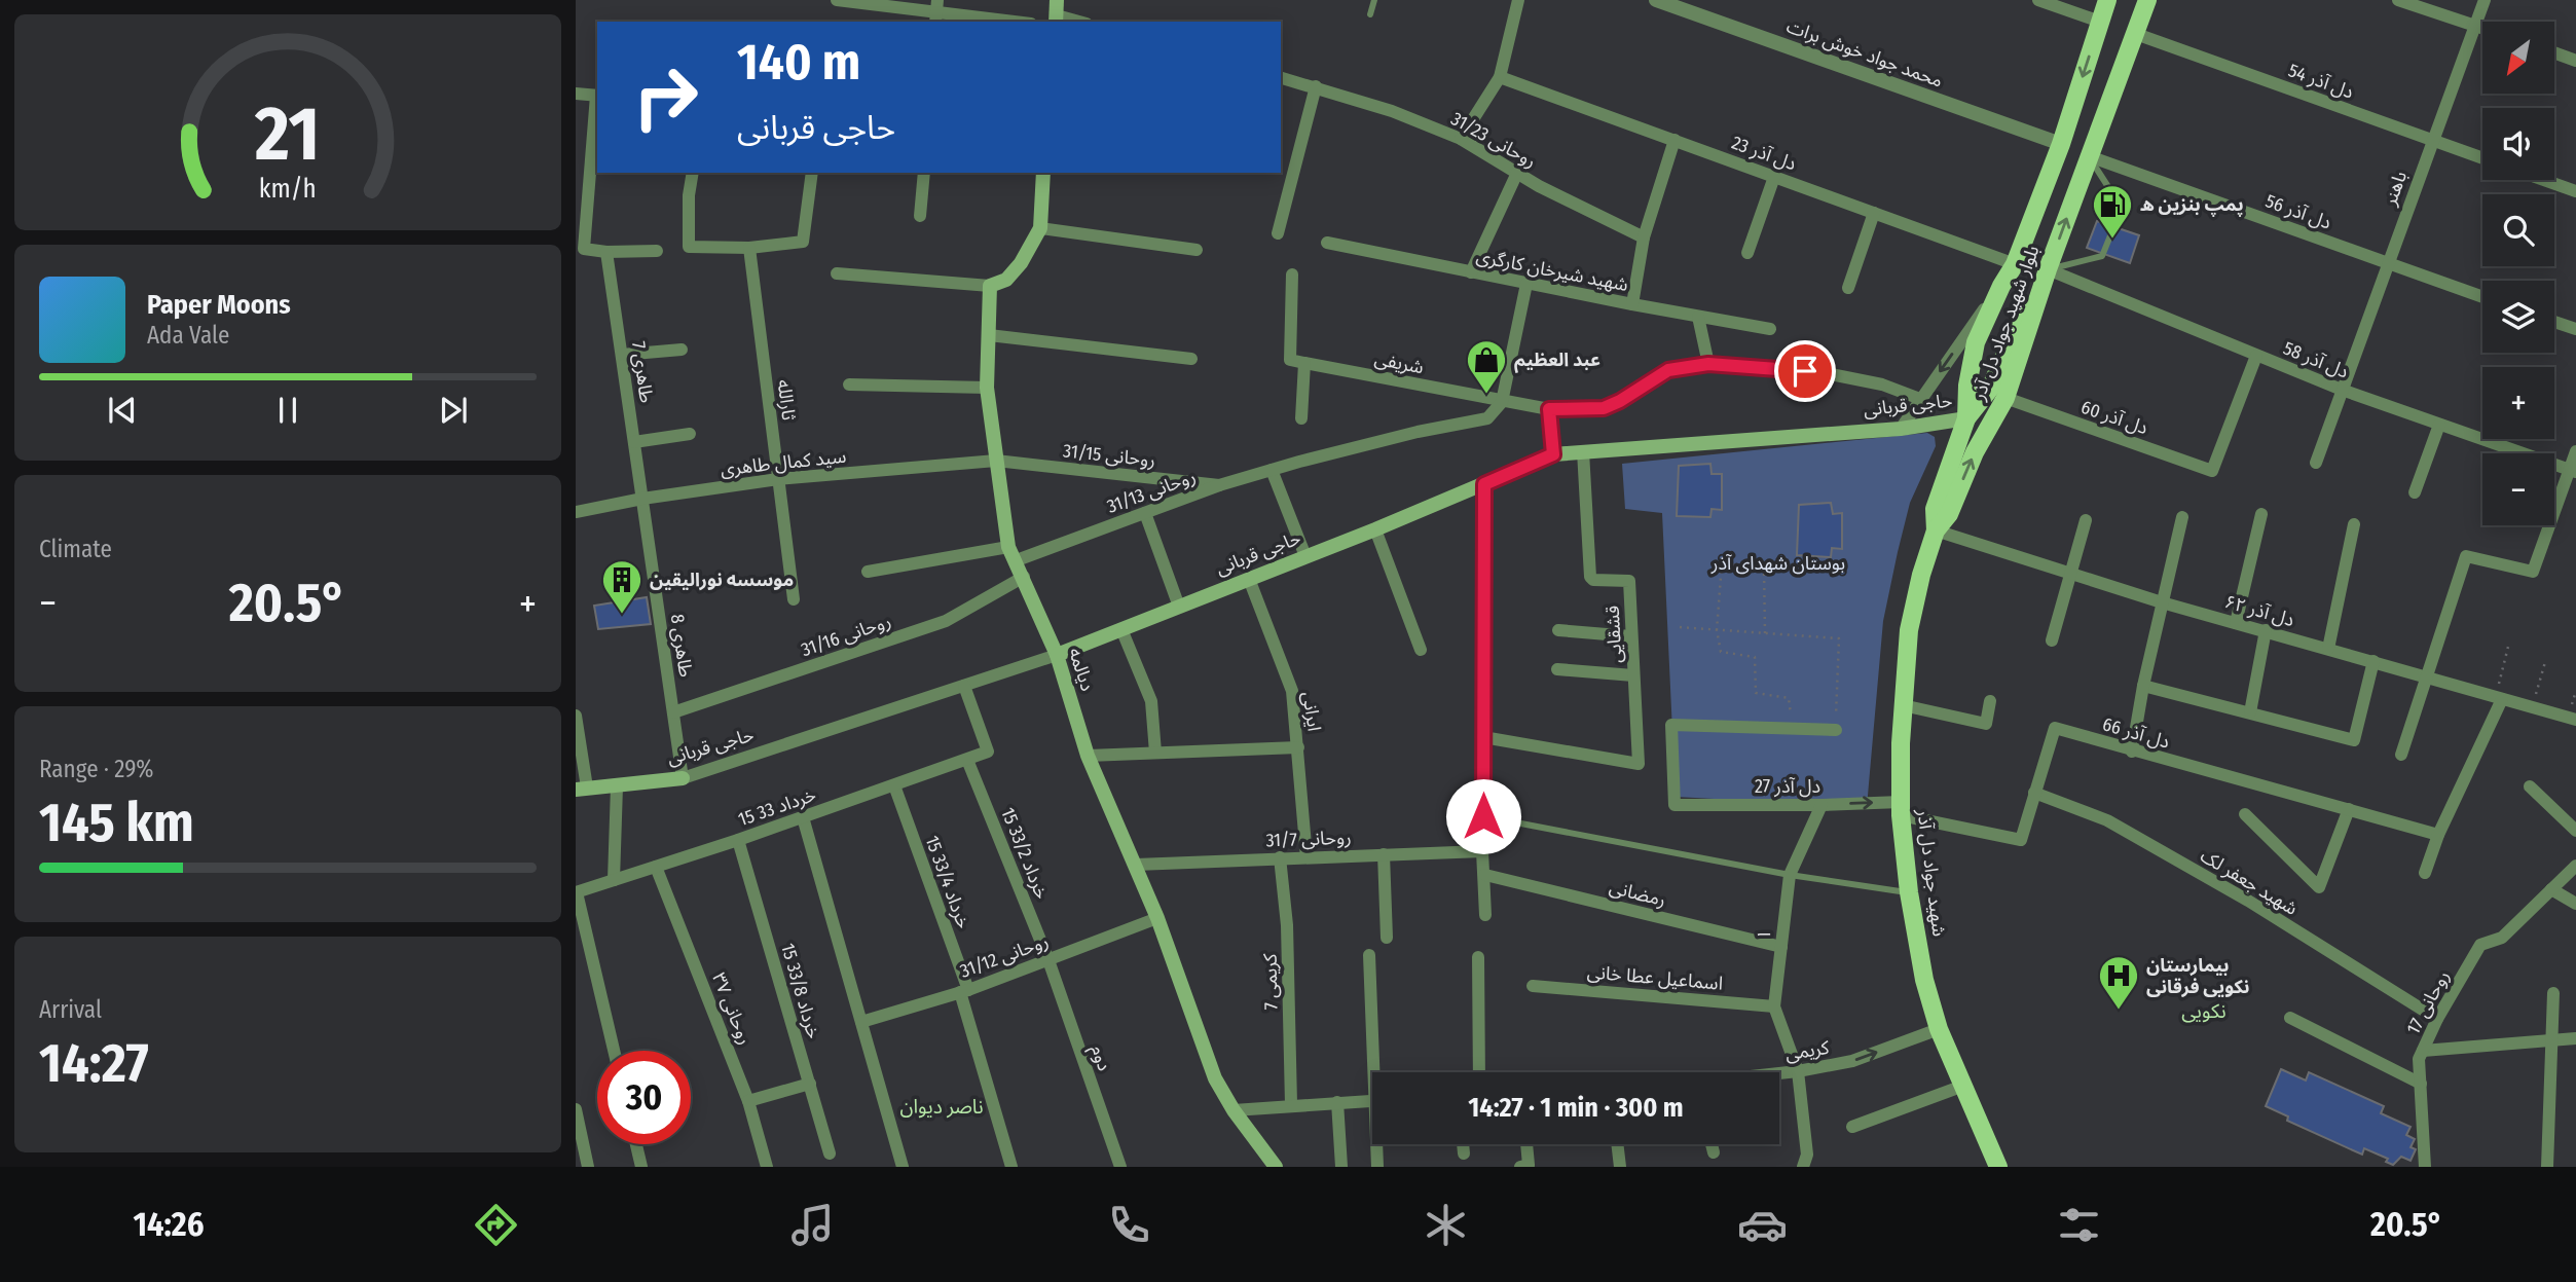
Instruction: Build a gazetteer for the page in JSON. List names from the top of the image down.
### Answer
{
  "streets": {
    "main road": [
      "بلوار شهید جواد دل آذر",
      "حاجی قربانی",
      "دیالمه",
      "شهید جواد دل آذر"
    ],
    "street": [
      "محمد جواد خوش برات",
      "دل آذر 54",
      "روحانی 31/23",
      "دل آذر 23",
      "باهنر",
      "دل آذر 56",
      "شهید شیرخان کارگری",
      "دل آذر 58",
      "شریفی",
      "طاهری 7",
      "ثارالله",
      "دل آذر 60",
      "روحانی 31/15",
      "سید کمال طاهری",
      "روحانی 31/13",
      "دل آذر ۶۲",
      "قشقایی",
      "روحانی 31/16",
      "طاهری 8",
      "ایرانی",
      "دل آذر 66",
      "دل آذر 27",
      "15 خرداد 33",
      "روحانی 31/7",
      "15 خرداد 33/2",
      "15 خرداد 33/4",
      "شهید جعفر لک",
      "رمضانی",
      "۱",
      "روحانی 31/12",
      "اسماعیل عطا خانی",
      "کریمی 7",
      "15 خرداد 33/8",
      "روحانی 17",
      "روحانی ۳۷",
      "کریمی",
      "دوم"
    ]
  },
  "crossings": [
    ["محمد جواد خوش برات", "بلوار شهید جواد دل آذر"],
    ["دل آذر 54", "باهنر"],
    ["دل آذر 54", "بلوار شهید جواد دل آذر"],
    ["دل آذر 23", "بلوار شهید جواد دل آذر"],
    ["باهنر", "دل آذر 56"],
    ["باهنر", "دل آذر 58"],
    ["دل آذر 56", "بلوار شهید جواد دل آذر"],
    ["بلوار شهید جواد دل آذر", "دل آذر 58"],
    ["بلوار شهید جواد دل آذر", "حاجی قربانی"],
    ["بلوار شهید جواد دل آذر", "دل آذر 60"],
    ["بلوار شهید جواد دل آذر", "دل آذر ۶۲"],
    ["بلوار شهید جواد دل آذر", "شهید جواد دل آذر"],
    ["دل آذر 58", "دل آذر 60"],
    ["شریفی", "روحانی 31/13"],
    ["طاهری 7", "سید کمال طاهری"],
    ["طاهری 7", "طاهری 8"],
    ["ثارالله", "سید کمال طاهری"],
    ["حاجی قربانی", "قشقایی"],
    ["حاجی قربانی", "طاهری 8"],
    ["حاجی قربانی", "دیالمه"],
    ["حاجی قربانی", "ایرانی"],
    ["حاجی قربانی", "15 خرداد 33"],
    ["روحانی 31/15", "سید کمال طاهری"],
    ["روحانی 31/15", "روحانی 31/13"],
    ["روحانی 31/15", "دیالمه"],
    ["سید کمال طاهری", "طاهری 8"],
    ["سید کمال طاهری", "دیالمه"],
    ["روحانی 31/13", "دیالمه"],
    ["دل آذر ۶۲", "شهید جواد دل آذر"],
    ["روحانی 31/16", "طاهری 8"],
    ["روحانی 31/16", "دیالمه"],
    ["دیالمه", "روحانی 31/7"],
    ["دیالمه", "روحانی 31/12"],
    ["ایرانی", "روحانی 31/7"],
    ["دل آذر 66", "دل آذر 27"],
    ["دل آذر 66", "شهید جواد دل آذر"],
    ["دل آذر 66", "شهید جعفر لک"],
    ["دل آذر 27", "شهید جواد دل آذر"],
    ["دل آذر 27", "۱"],
    ["15 خرداد 33", "15 خرداد 33/2"],
    ["15 خرداد 33", "15 خرداد 33/4"],
    ["15 خرداد 33", "15 خرداد 33/8"],
    ["15 خرداد 33", "روحانی ۳۷"],
    ["روحانی 31/7", "کریمی 7"],
    ["15 خرداد 33/2", "روحانی 31/12"],
    ["15 خرداد 33/2", "دوم"],
    ["شهید جواد دل آذر", "کریمی"],
    ["15 خرداد 33/4", "روحانی 31/12"],
    ["شهید جعفر لک", "روحانی 17"],
    ["رمضانی", "۱"],
    ["۱", "اسماعیل عطا خانی"],
    ["۱", "کریمی"],
    ["روحانی 31/12", "دوم"]
  ],
  "districts": ["نکویی", "ناصر دیوان"],
  "parks": ["بوستان شهدای آذر"],
  "places": {
    "fuel station": ["پمپ بنزین ه"],
    "shop": ["عبد العظيم"],
    "building": ["موسسه نورالیقین"],
    "hospital": ["بیمارستان نکویی فرقانی"]
  },
  "north": "bottom left",
  "page": {
    "map_buttons": ["+", "−"],
    "turn": ["140 m", "حاجی قربانی"],
    "song": ["Paper Moons", "Ada Vale"],
    "tile": [
      "Climate",
      ["Range · 29%", "145 km"],
      ["Arrival", "14:27"]
    ],
    "heat": ["−", "20.5°", "+"],
    "limit": "30",
    "trip": "14:27 · 1 min · 300 m",
    "tabs": ["14:26", "20.5°"],
    "gauge": ["21", "km/h"]
  }
}
